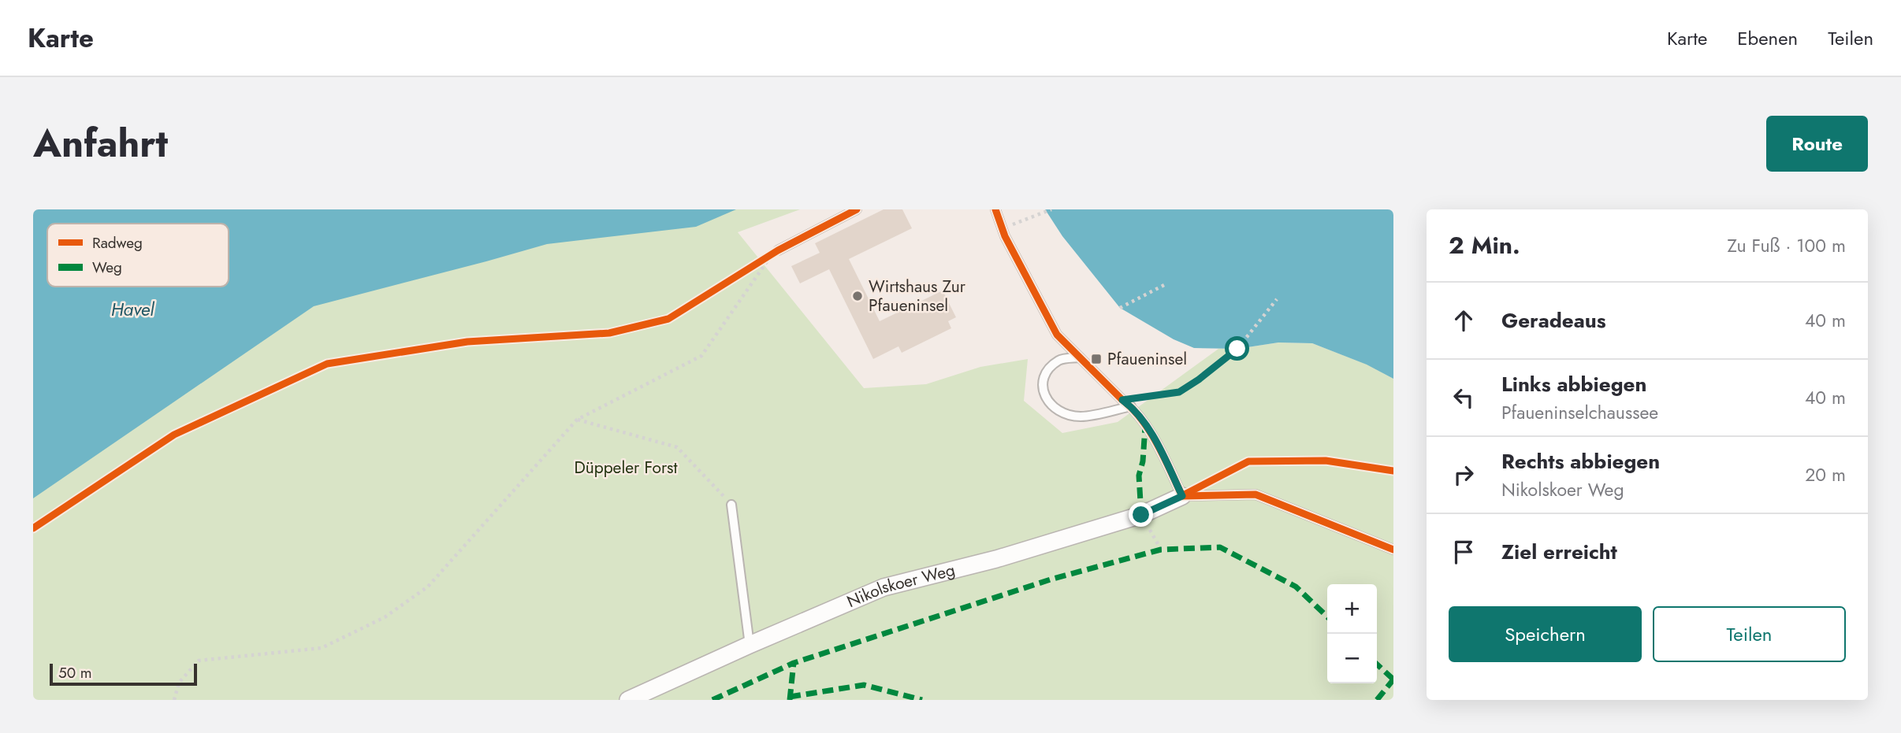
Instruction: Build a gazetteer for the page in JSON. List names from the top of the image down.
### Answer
{
  "streets": {
    "street": ["Nikolskoer Weg"]
  },
  "water": ["Havel"],
  "parks": ["Düppeler Forst"],
  "places": {
    "other": ["Wirtshaus Zur Pfaueninsel"],
    "transit": ["Pfaueninsel"]
  },
  "legend": ["Radweg", "Weg"],
  "scale_bar": "50 m",
  "page": {
    "header": "Karte",
    "nav": ["Karte", "Ebenen", "Teilen"],
    "title": "Anfahrt",
    "buttons": [
      "Route",
      ["Speichern", "Teilen"]
    ],
    "heading": ["2 Min.", "Zu Fuß · 100 m"],
    "list": [
      ["Geradeaus", "40 m"],
      ["Links abbiegen", "Pfaueninselchaussee", "40 m"],
      ["Rechts abbiegen", "Nikolskoer Weg", "20 m"],
      "Ziel erreicht"
    ],
    "map_buttons": ["+", "−"],
    "scale": "50 m"
  }
}
